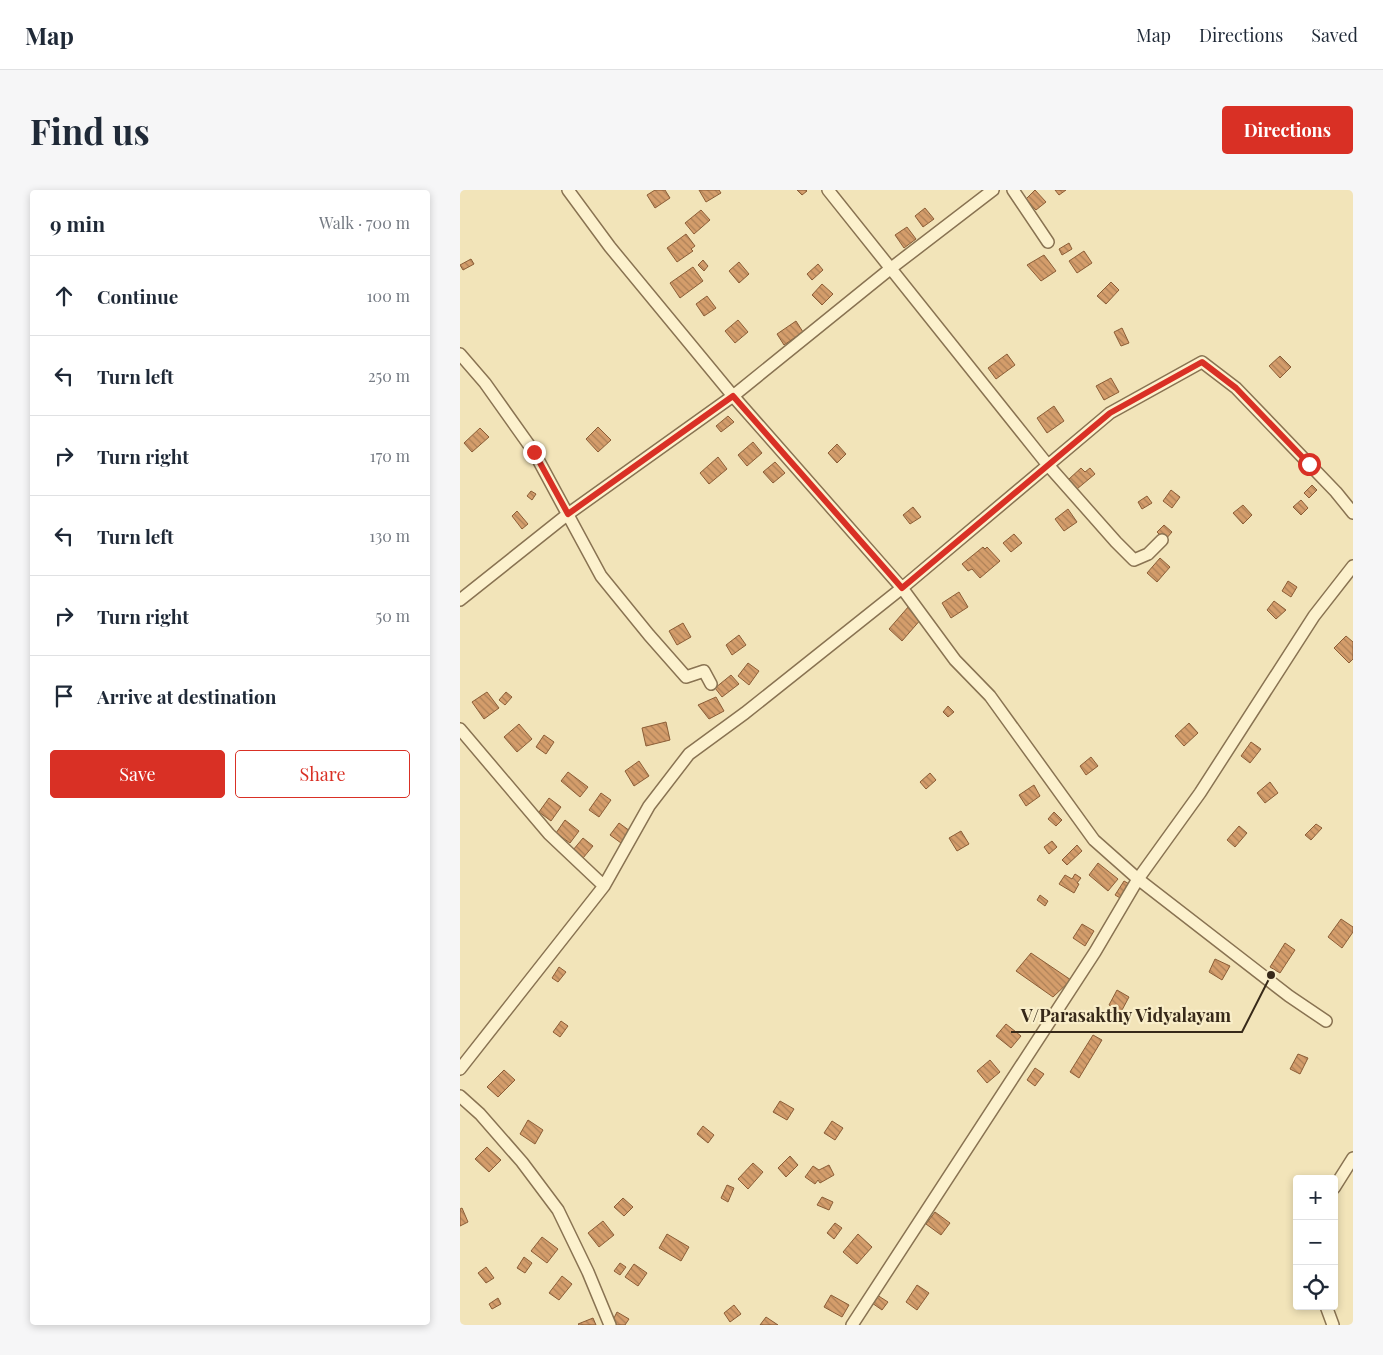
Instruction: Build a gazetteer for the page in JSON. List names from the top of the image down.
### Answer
{
  "places": ["V/Parasakthy Vidyalayam"],
  "page": {
    "header": "Map",
    "nav": ["Map", "Directions", "Saved"],
    "buttons": [
      "Directions",
      ["Save", "Share"]
    ],
    "title": "Find us",
    "heading": ["9 min", "Walk · 700 m"],
    "list": [
      ["Continue", "100 m"],
      ["Turn left", "250 m"],
      ["Turn right", "170 m"],
      ["Turn left", "130 m"],
      ["Turn right", "50 m"],
      "Arrive at destination"
    ],
    "map_buttons": ["+", "−"]
  }
}
